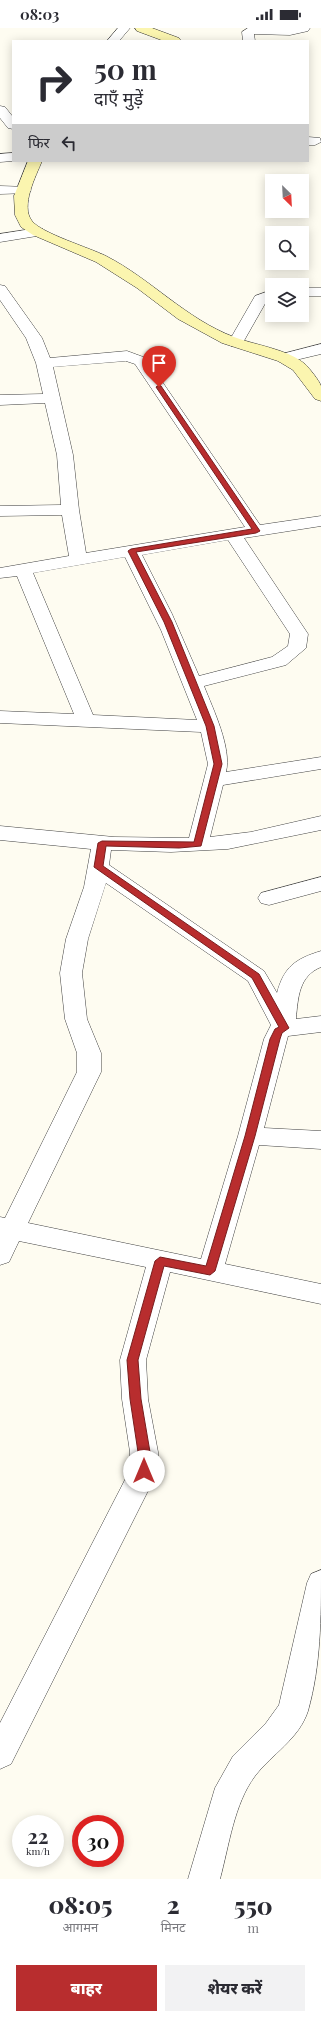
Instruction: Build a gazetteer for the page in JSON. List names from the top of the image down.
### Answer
{
  "north": "bottom right",
  "page": {
    "status": "08:03",
    "turn": ["50 m", "दाएँ मुड़ें"],
    "then": "फिर",
    "speed": "22 km/h",
    "limit": "30",
    "eta": [
      "08:05",
      "आगमन",
      "2",
      "मिनट",
      "550",
      "m"
    ],
    "buttons": ["बाहर", "शेयर करें"]
  }
}
